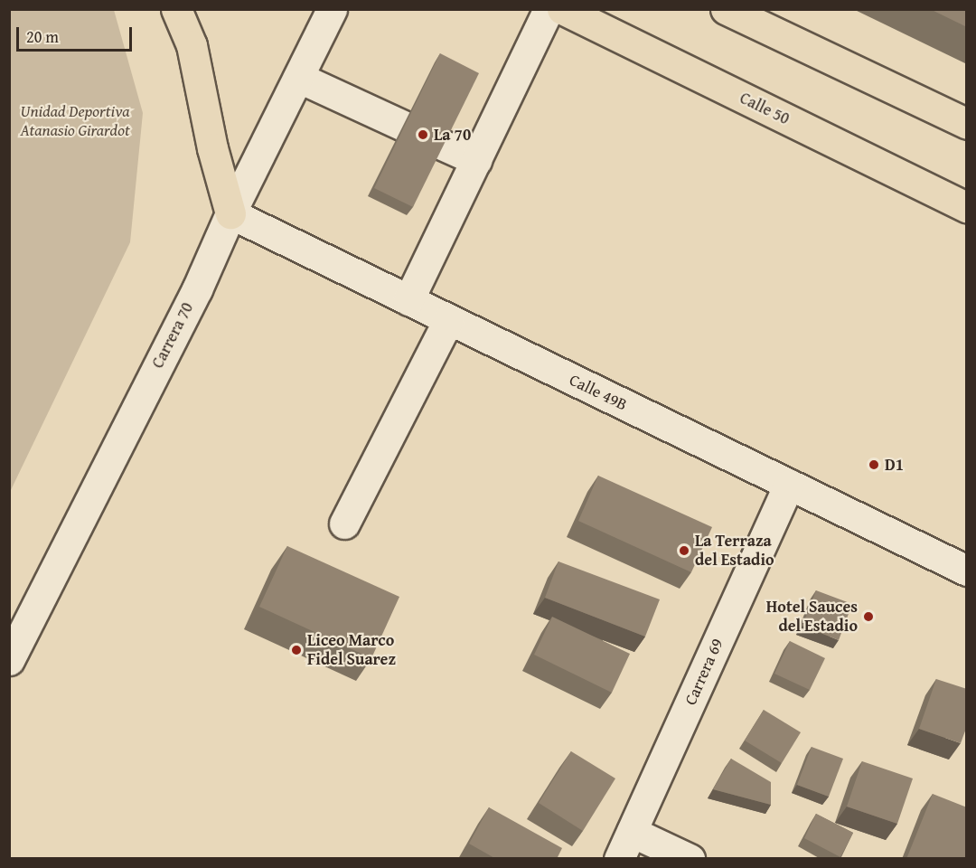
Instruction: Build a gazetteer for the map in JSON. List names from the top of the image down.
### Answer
{
  "streets": {
    "main road": ["Calle 50"],
    "street": ["Carrera 70", "Calle 49B", "Carrera 69"]
  },
  "crossings": [
    ["Carrera 70", "Calle 49B"],
    ["Calle 49B", "Carrera 69"]
  ],
  "parks": ["Unidad Deportiva Atanasio Girardot"],
  "places": [
    "La 70",
    "D1",
    "La Terraza del Estadio",
    "Hotel Sauces del Estadio",
    "Liceo Marco Fidel Suarez"
  ],
  "scale_bar": "20 m"
}
